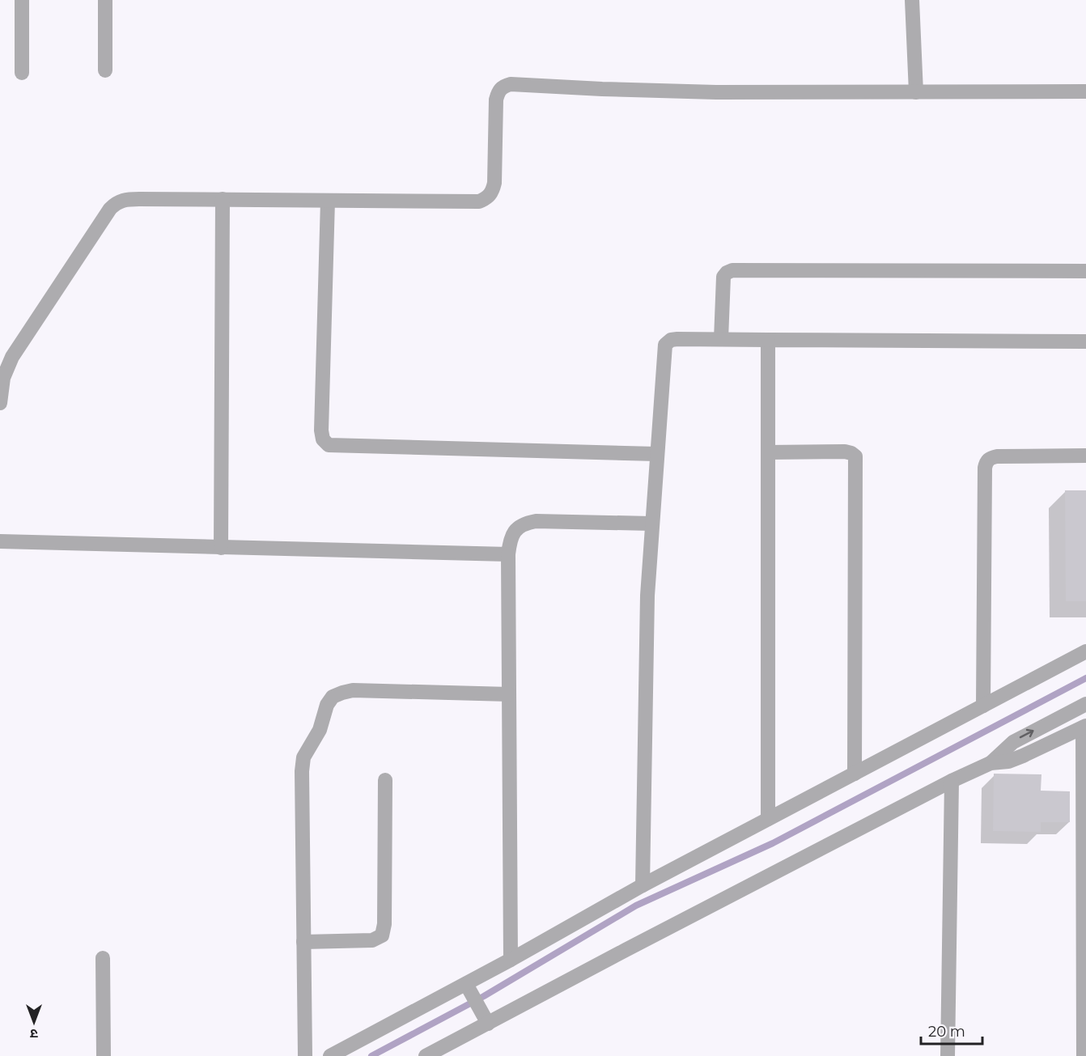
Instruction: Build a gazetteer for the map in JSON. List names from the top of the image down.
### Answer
{
  "scale_bar": "20 m",
  "north": "bottom"
}
